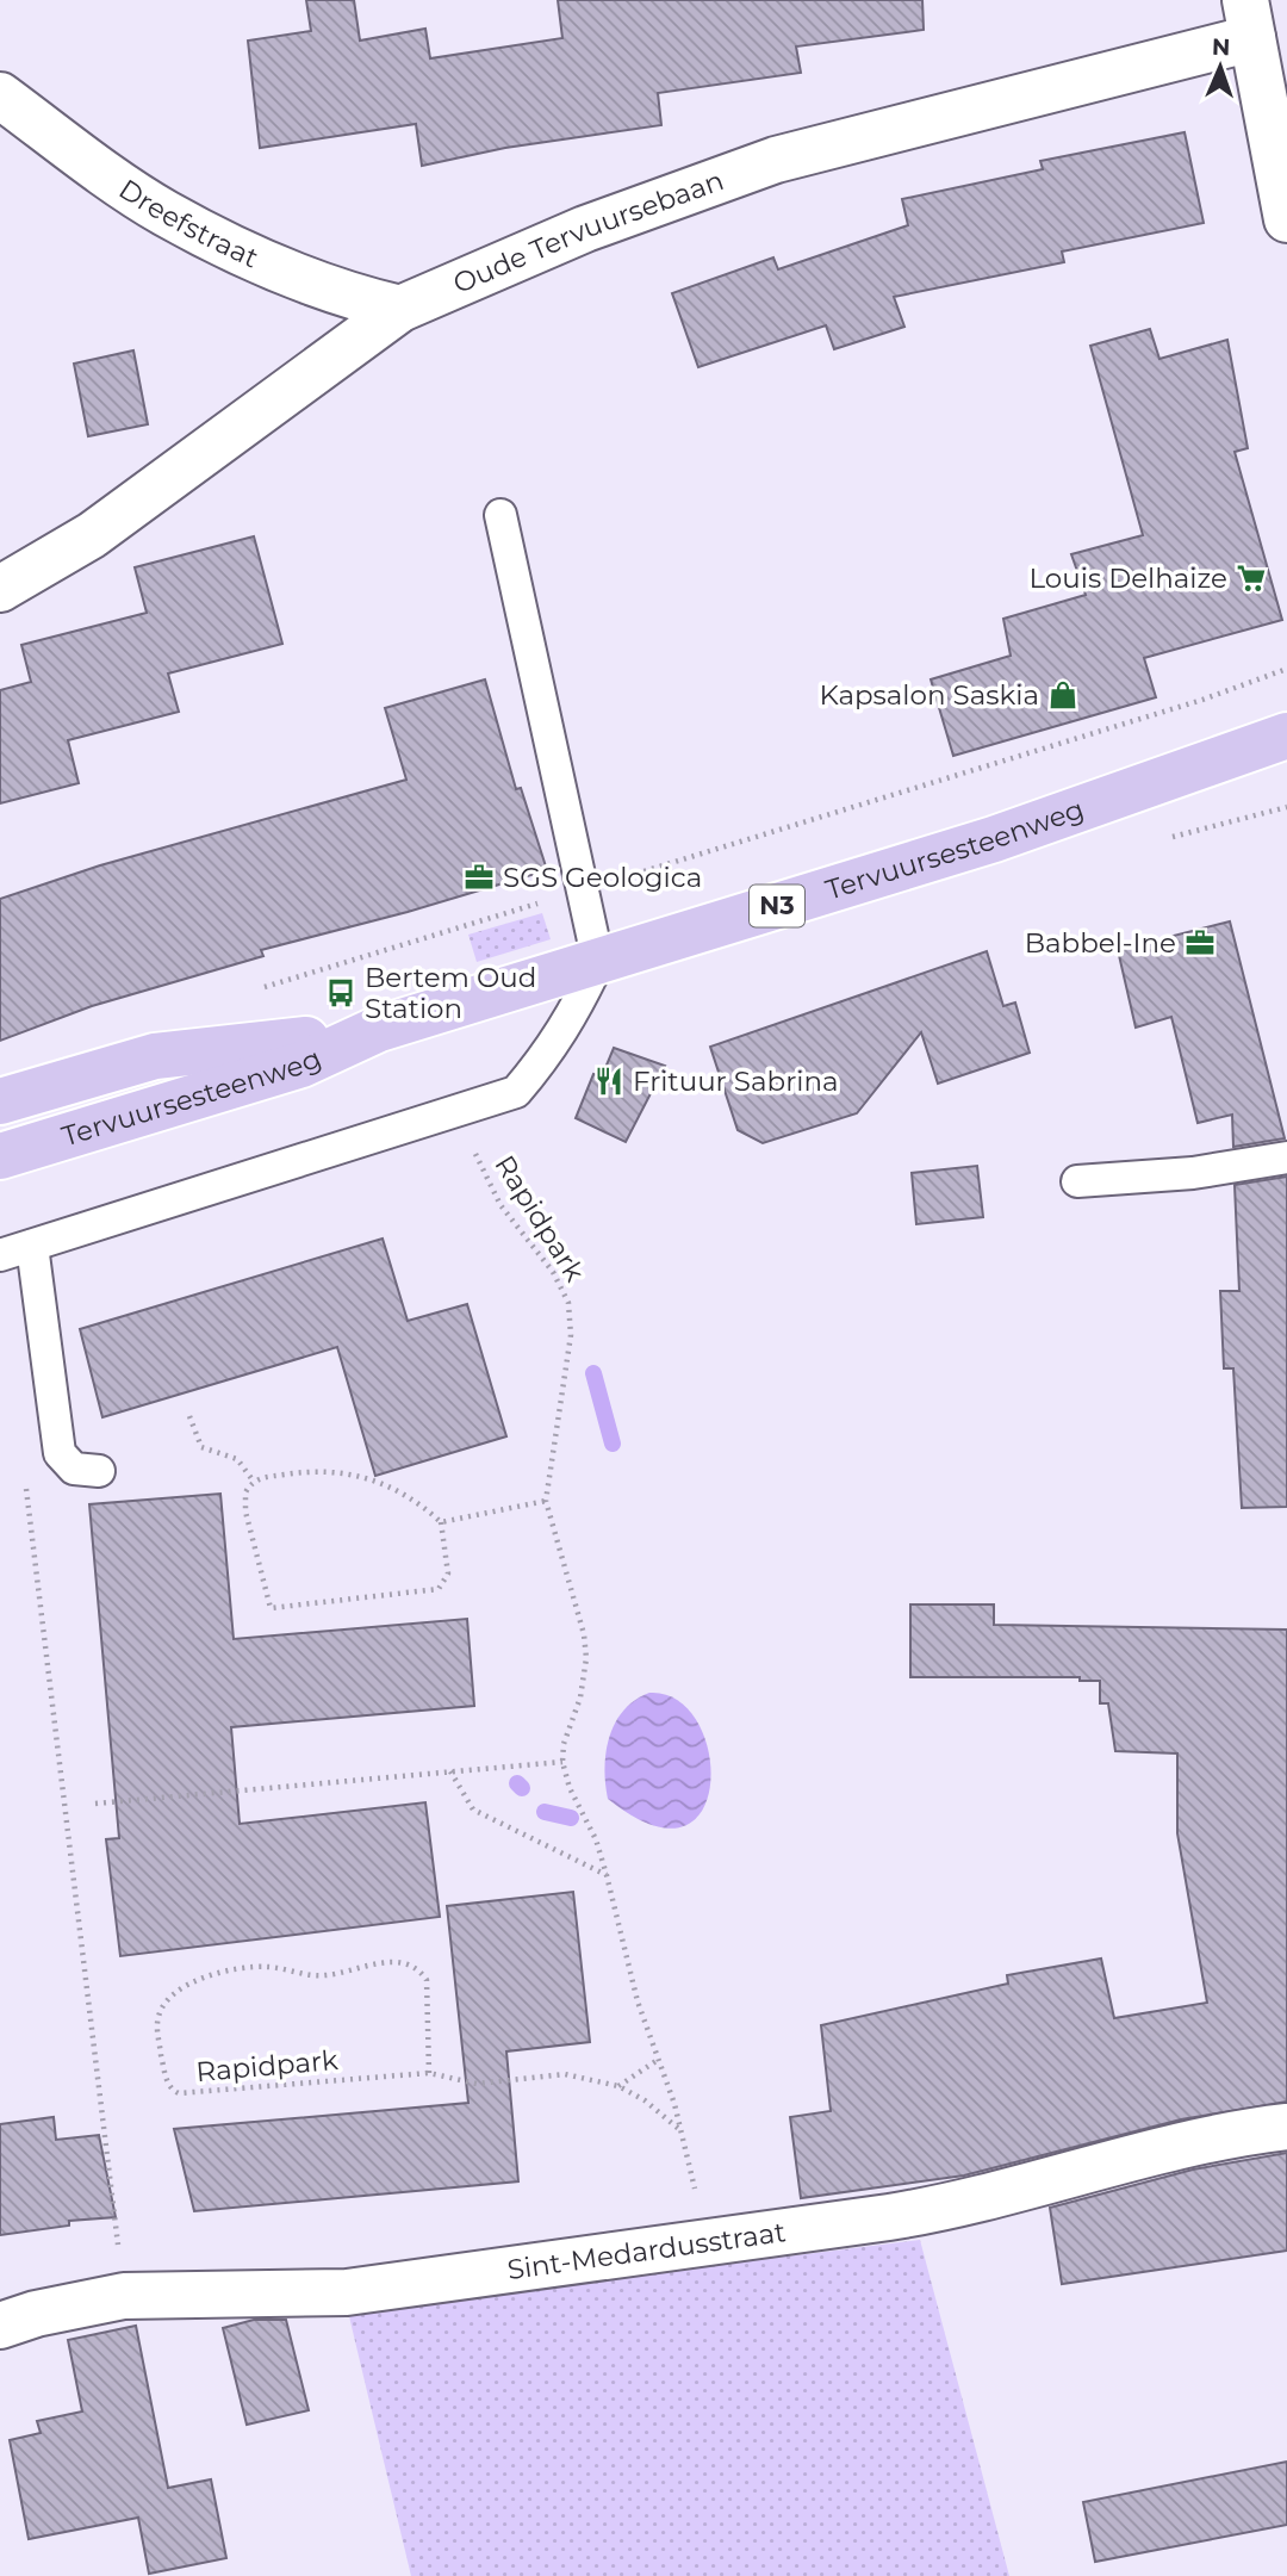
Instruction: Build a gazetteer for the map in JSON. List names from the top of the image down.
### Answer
{
  "streets": {
    "main road": ["Tervuursesteenweg", "N3"],
    "street": ["Dreefstraat", "Oude Tervuursebaan", "Sint-Medardusstraat"],
    "path": ["Rapidpark"]
  },
  "crossings": [
    ["Dreefstraat", "Oude Tervuursebaan"]
  ],
  "places": {
    "supermarket": ["Louis Delhaize"],
    "shop": ["Kapsalon Saskia"],
    "office": ["SGS Geologica", "Babbel-Ine"],
    "bus stop": ["Bertem Oud Station"],
    "restaurant": ["Frituur Sabrina"]
  },
  "north": "top"
}
